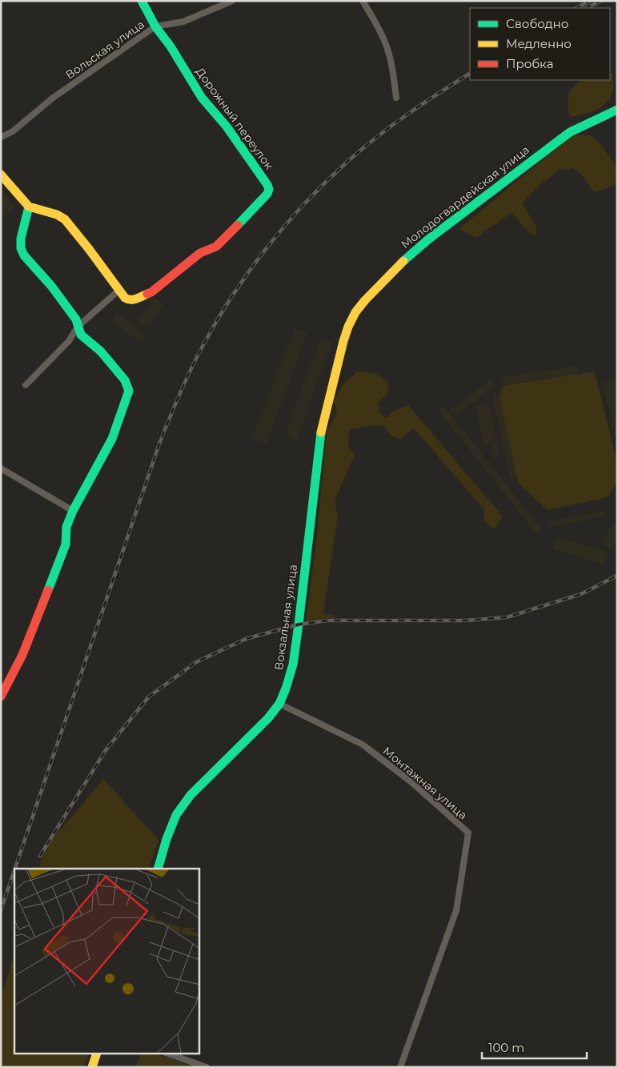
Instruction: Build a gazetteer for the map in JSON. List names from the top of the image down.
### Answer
{
  "streets": {
    "street": [
      "Вольская улица",
      "Дорожный переулок",
      "Молодогвардейская улица",
      "Вокзальная улица",
      "Монтажная улица"
    ]
  },
  "crossings": [
    ["Вольская улица", "Дорожный переулок"],
    ["Молодогвардейская улица", "Вокзальная улица"],
    ["Вокзальная улица", "Монтажная улица"]
  ],
  "legend": ["Свободно", "Медленно", "Пробка"],
  "scale_bar": "100 m"
}
